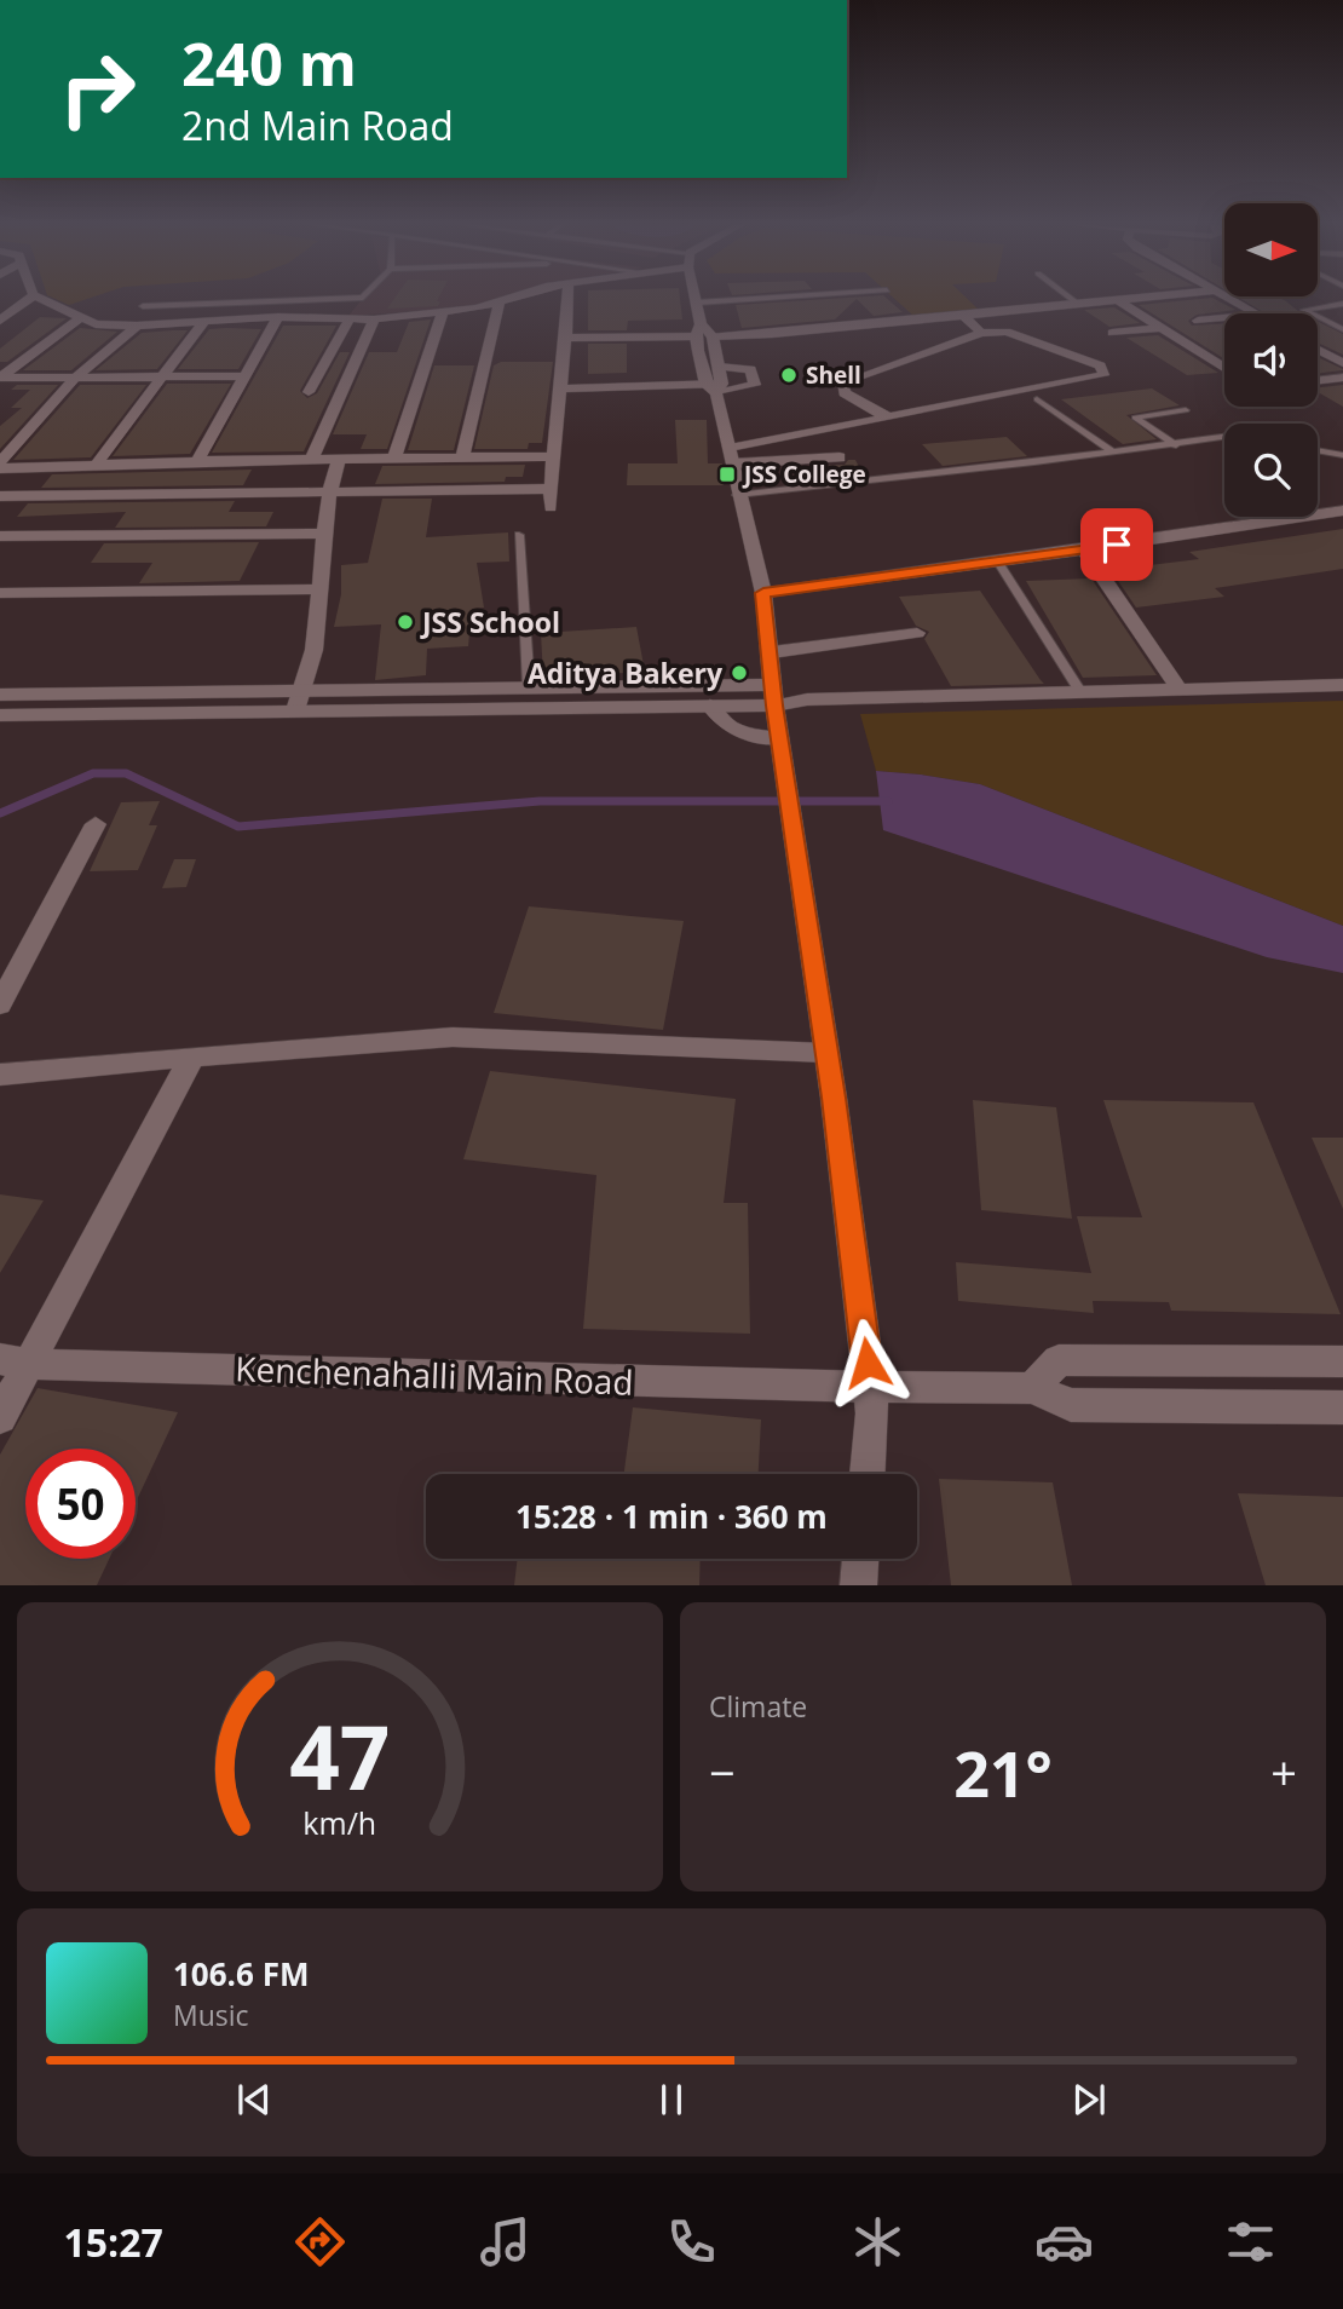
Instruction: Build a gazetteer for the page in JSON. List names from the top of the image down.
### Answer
{
  "streets": {
    "street": ["Kenchenahalli Main Road"]
  },
  "places": {
    "other": ["Shell", "JSS School", "Aditya Bakery"],
    "transit": ["JSS College"]
  },
  "north": "right",
  "page": {
    "turn": ["240 m", "2nd Main Road"],
    "limit": "50",
    "trip": "15:28 · 1 min · 360 m",
    "tile": "Climate",
    "heat": ["−", "21°", "+"],
    "song": ["106.6 FM", "Music"],
    "tabs": "15:27",
    "gauge": ["47", "km/h"]
  }
}
